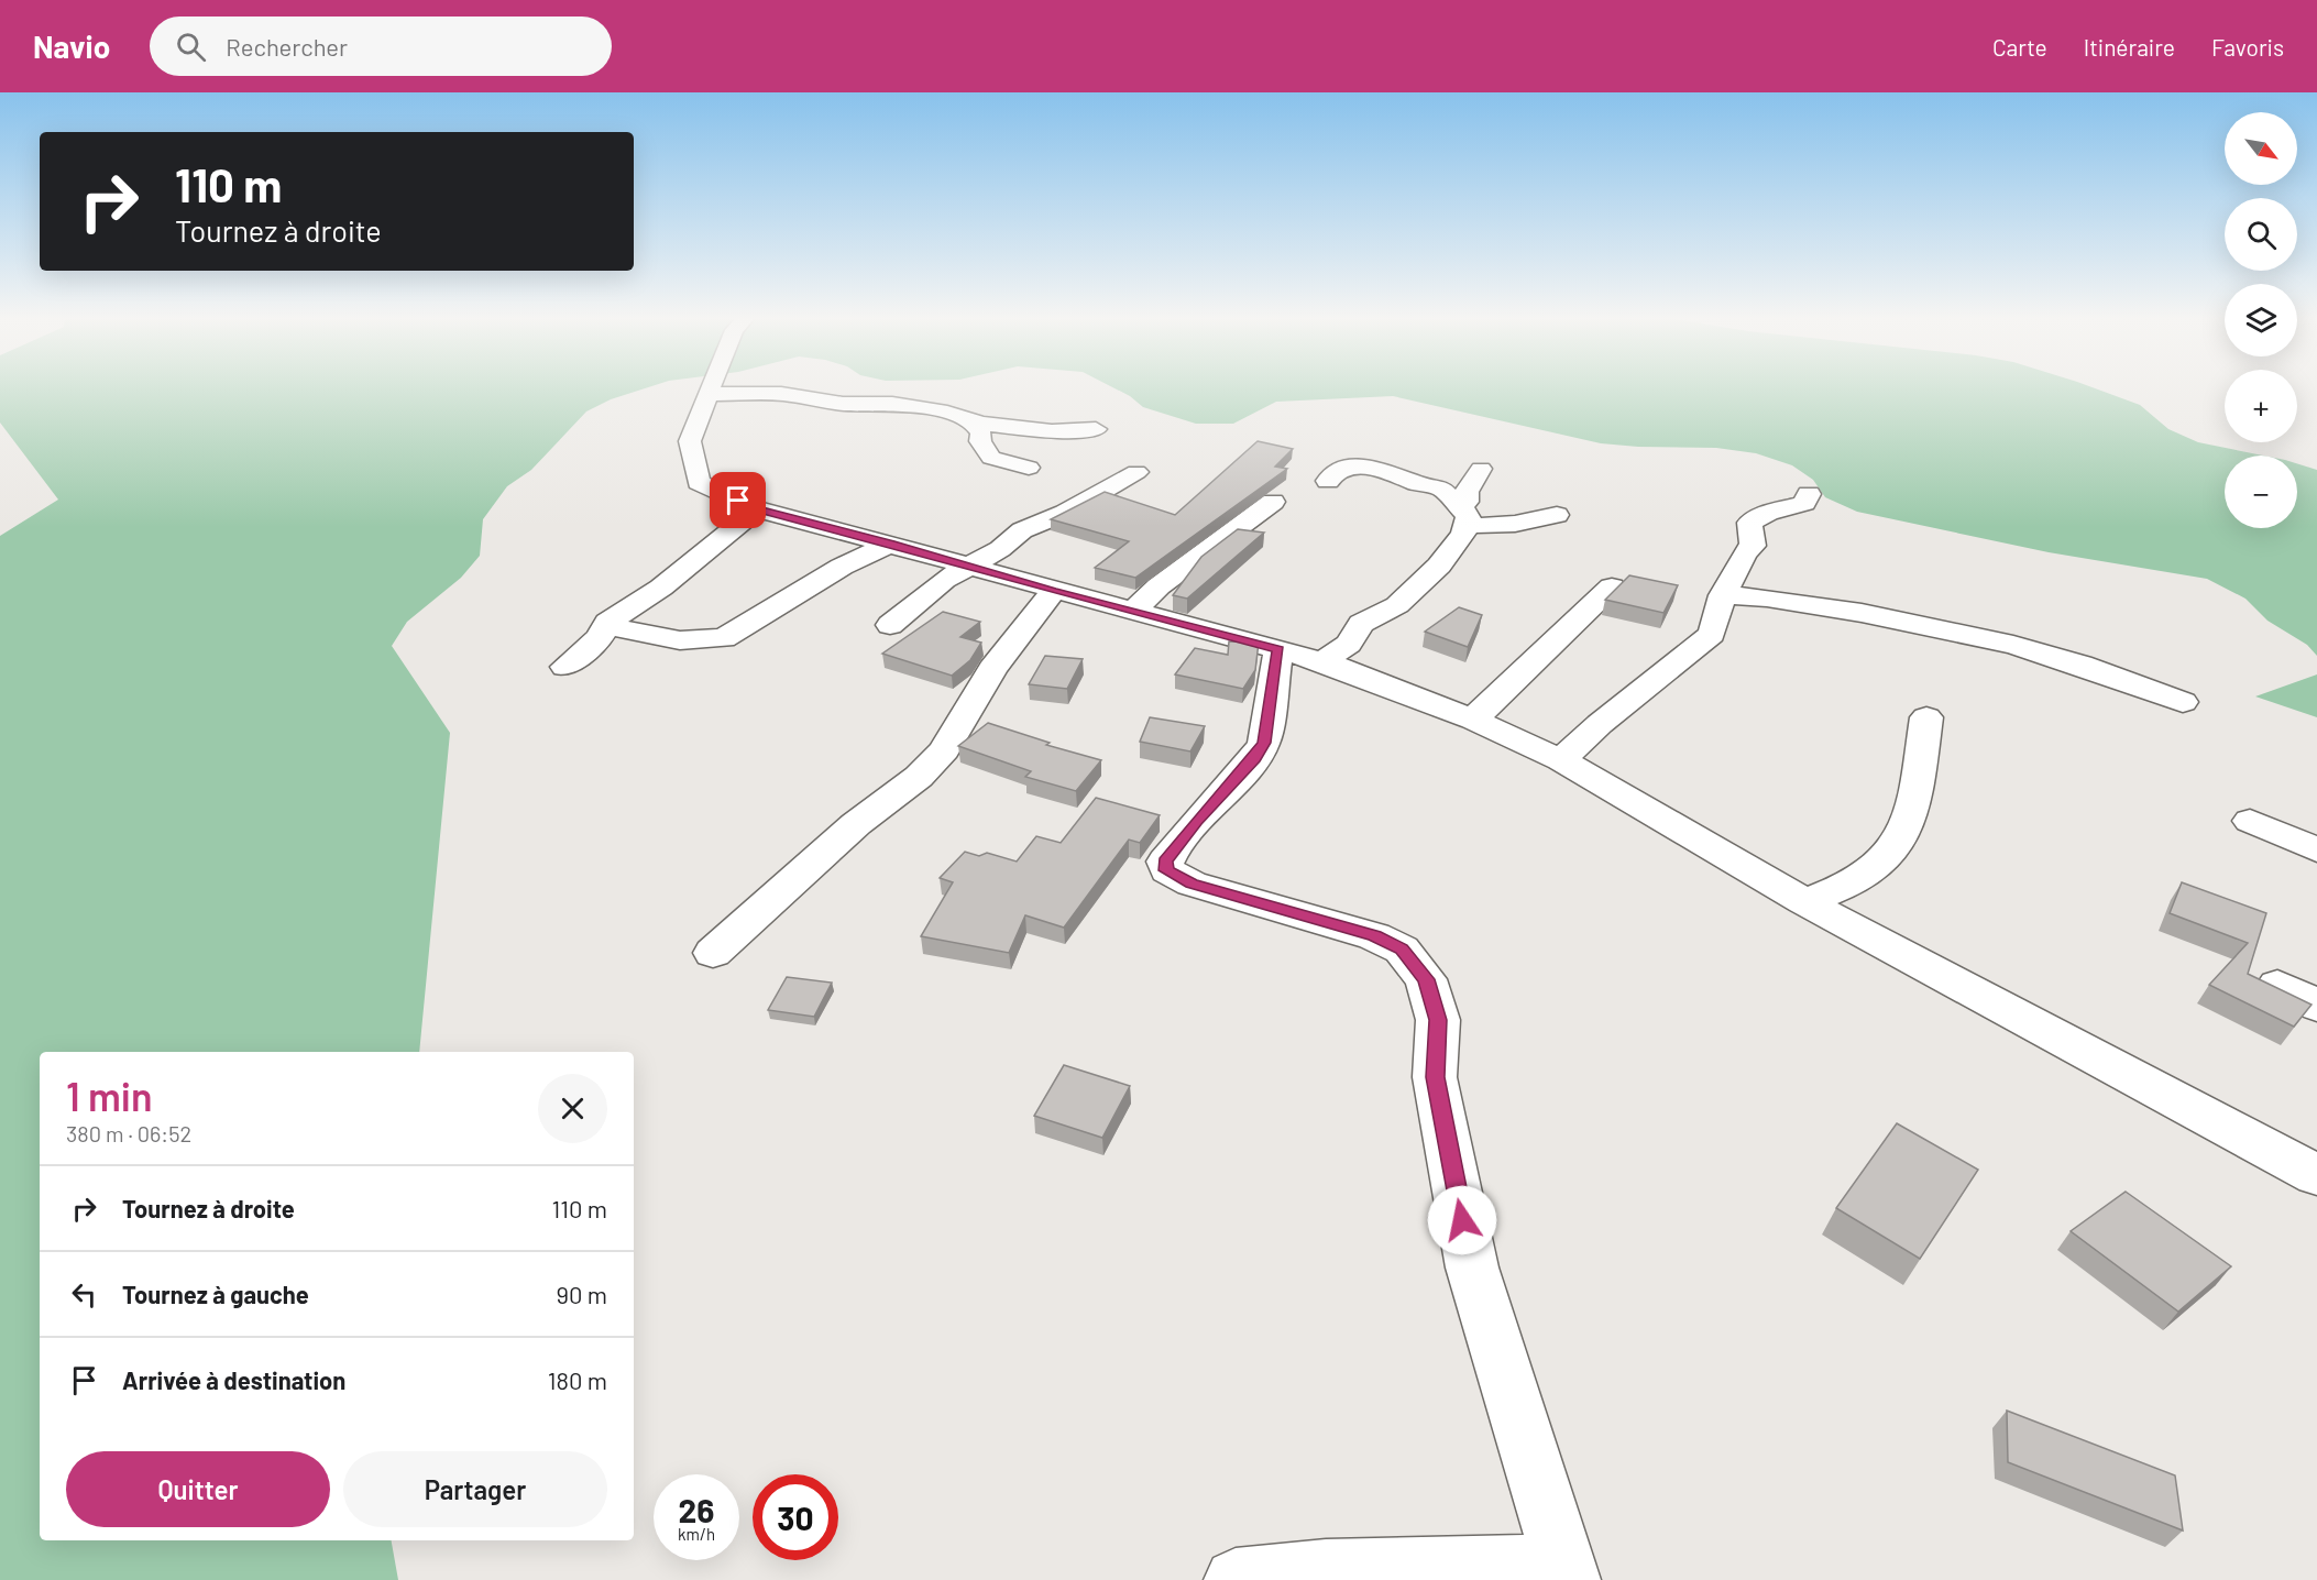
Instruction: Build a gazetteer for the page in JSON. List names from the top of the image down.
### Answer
{
  "north": "bottom right",
  "page": {
    "header": "Navio",
    "search": "Rechercher",
    "nav": ["Carte", "Itinéraire", "Favoris"],
    "map_buttons": ["+", "−"],
    "turn": ["110 m", "Tournez à droite"],
    "heading": ["1 min", "380 m · 06:52"],
    "list": [
      {
        "name": "Tournez à droite",
        "value": "110 m"
      },
      {
        "name": "Tournez à gauche",
        "value": "90 m"
      },
      {
        "name": "Arrivée à destination",
        "value": "180 m"
      }
    ],
    "buttons": ["Quitter", "Partager"],
    "speed": "26 km/h",
    "limit": "30"
  }
}
